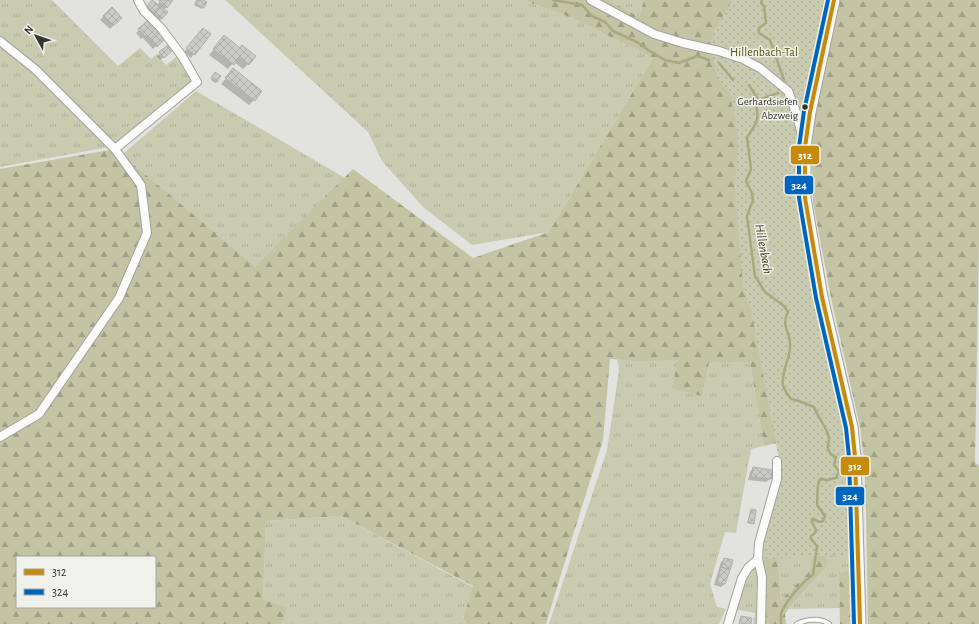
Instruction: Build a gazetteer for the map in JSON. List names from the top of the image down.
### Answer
{
  "water": ["Hillenbach"],
  "parks": ["Hillenbach-Tal"],
  "places": ["Gerhardsiefen Abzweig"],
  "lines": ["transit line 312", "transit line 324"],
  "legend": ["312", "324"],
  "north": "top left"
}
